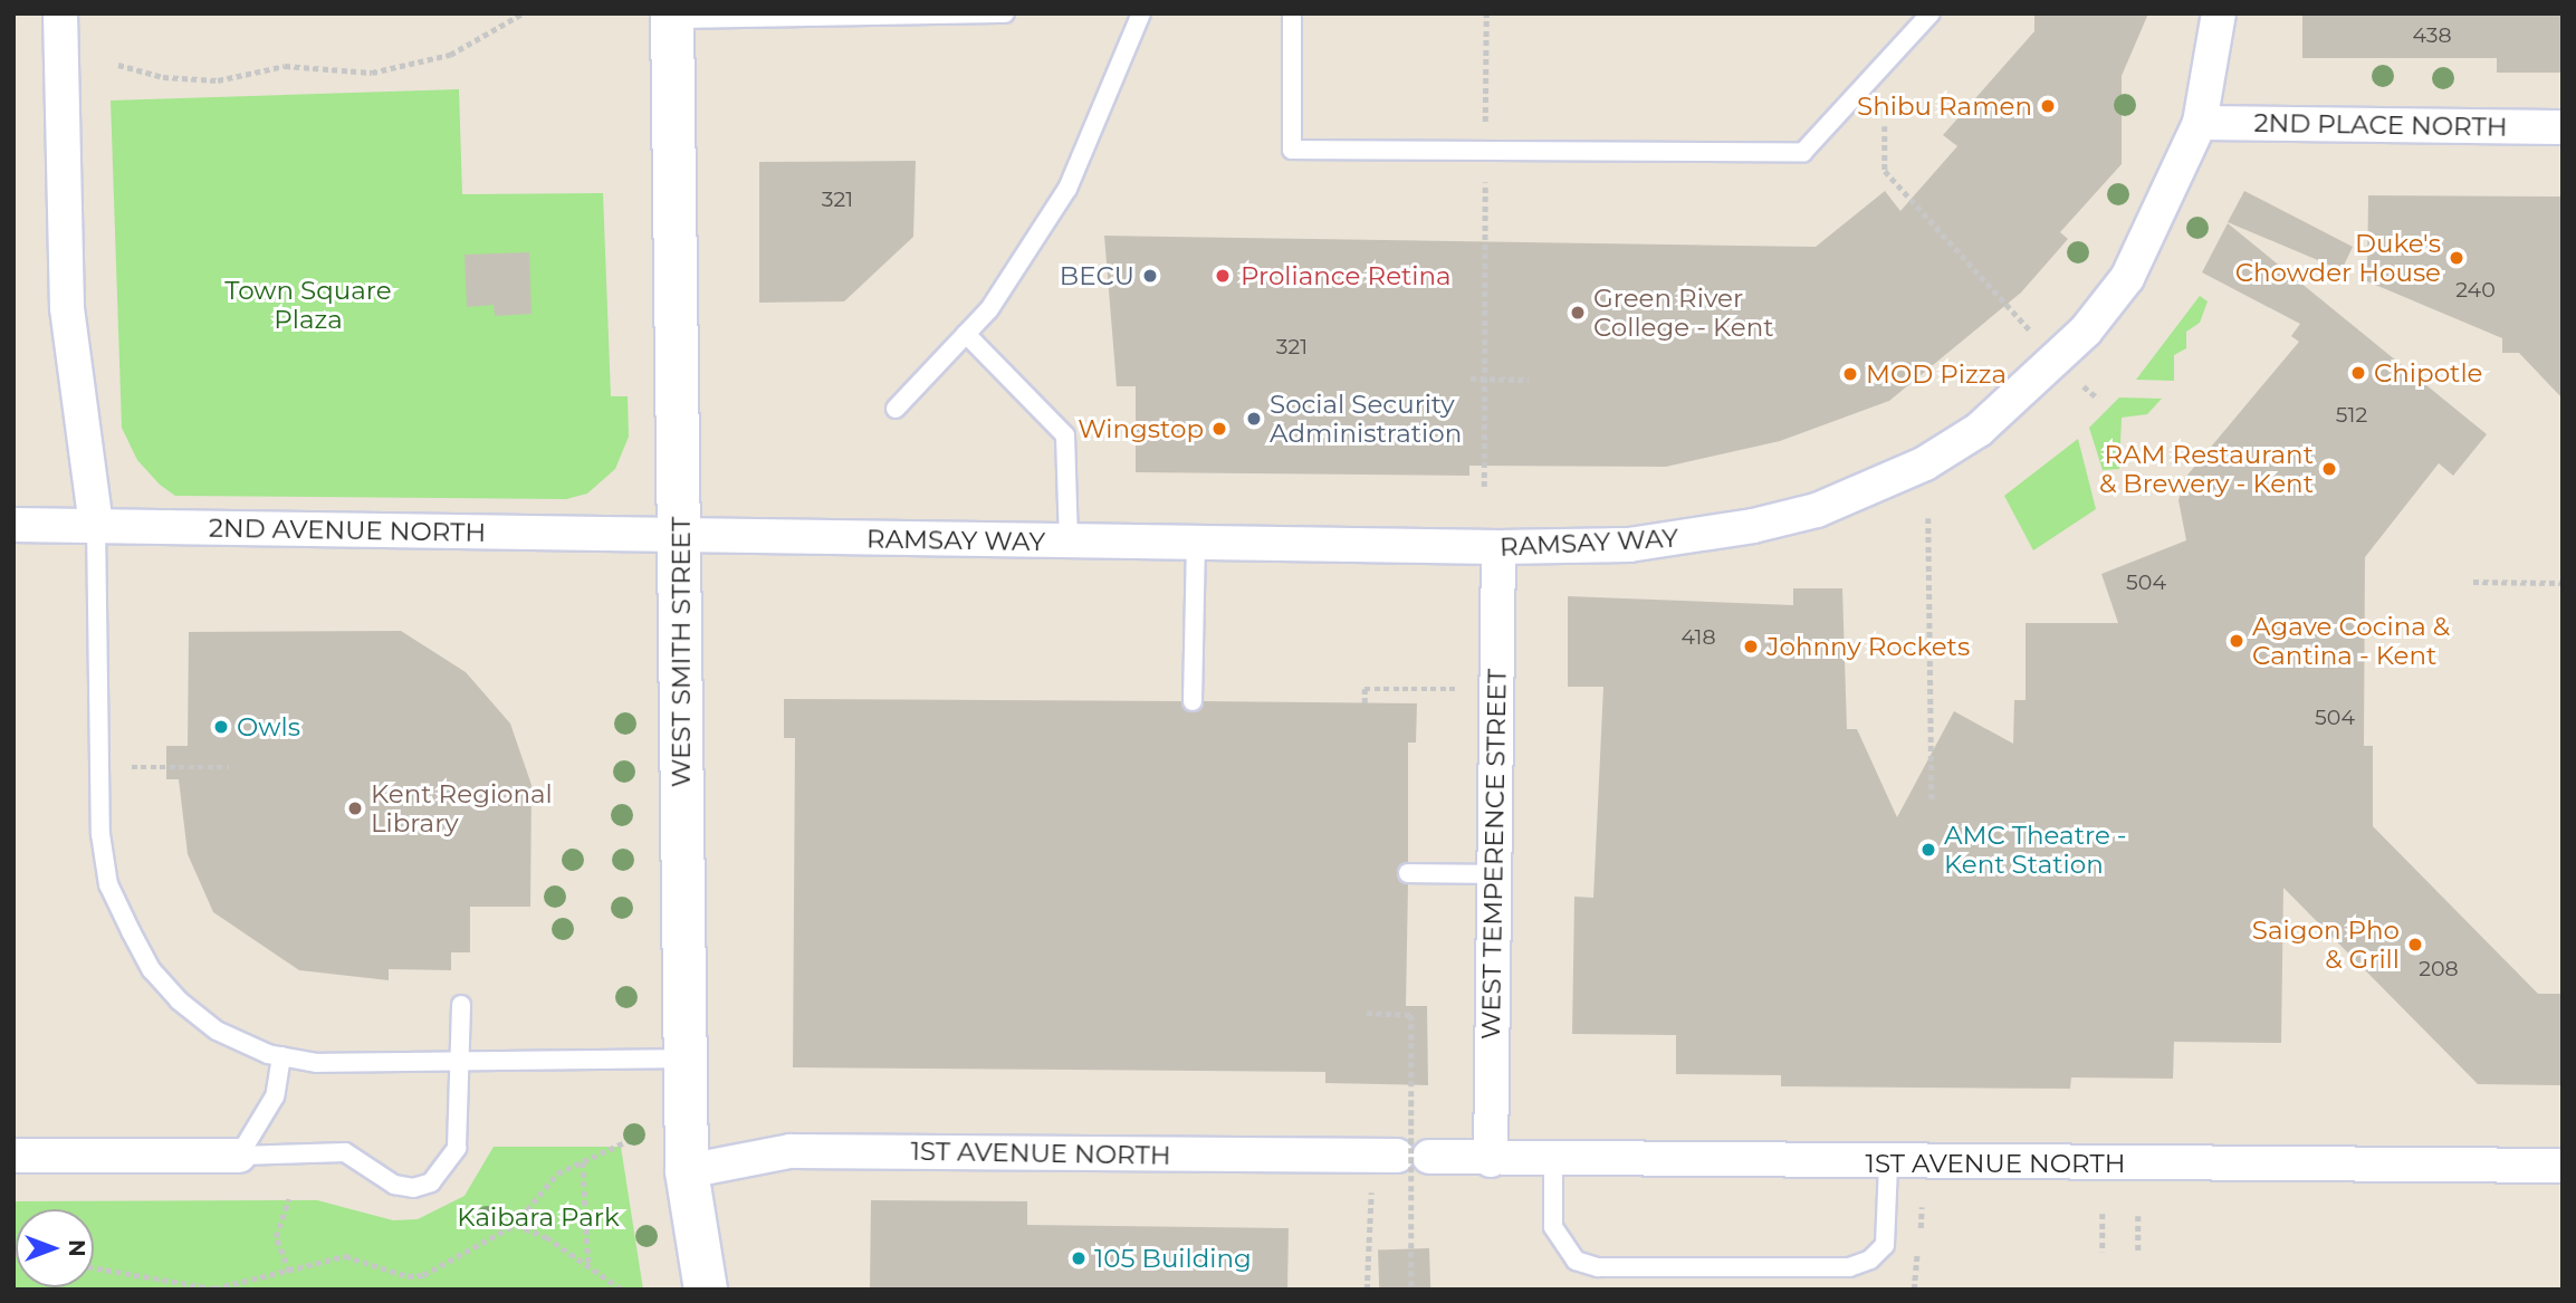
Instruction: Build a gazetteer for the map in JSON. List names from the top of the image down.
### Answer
{
  "streets": {
    "main road": ["WEST SMITH STREET"],
    "street": [
      "2ND PLACE NORTH",
      "2ND AVENUE NORTH",
      "RAMSAY WAY",
      "WEST TEMPERENCE STREET",
      "1ST AVENUE NORTH"
    ]
  },
  "crossings": [
    ["2ND PLACE NORTH", "RAMSAY WAY"],
    ["2ND AVENUE NORTH", "RAMSAY WAY"],
    ["2ND AVENUE NORTH", "WEST SMITH STREET"],
    ["RAMSAY WAY", "WEST SMITH STREET"],
    ["RAMSAY WAY", "WEST TEMPERENCE STREET"],
    ["WEST SMITH STREET", "1ST AVENUE NORTH"],
    ["WEST TEMPERENCE STREET", "1ST AVENUE NORTH"]
  ],
  "parks": ["Town Square Plaza", "Kaibara Park"],
  "places": [
    "Shibu Ramen",
    "Duke's Chowder House",
    "BECU",
    "Proliance Retina",
    "Green River College - Kent",
    "Chipotle",
    "MOD Pizza",
    "Social Security Administration",
    "Wingstop",
    "RAM Restaurant & Brewery - Kent",
    "Agave Cocina & Cantina - Kent",
    "Johnny Rockets",
    "Owls",
    "Kent Regional Library",
    "AMC Theatre - Kent Station",
    "Saigon Pho & Grill",
    "105 Building"
  ],
  "house_numbers": [
    "438",
    "321",
    "240",
    "321",
    "512",
    "504",
    "418",
    "504",
    "208"
  ],
  "north": "right"
}
